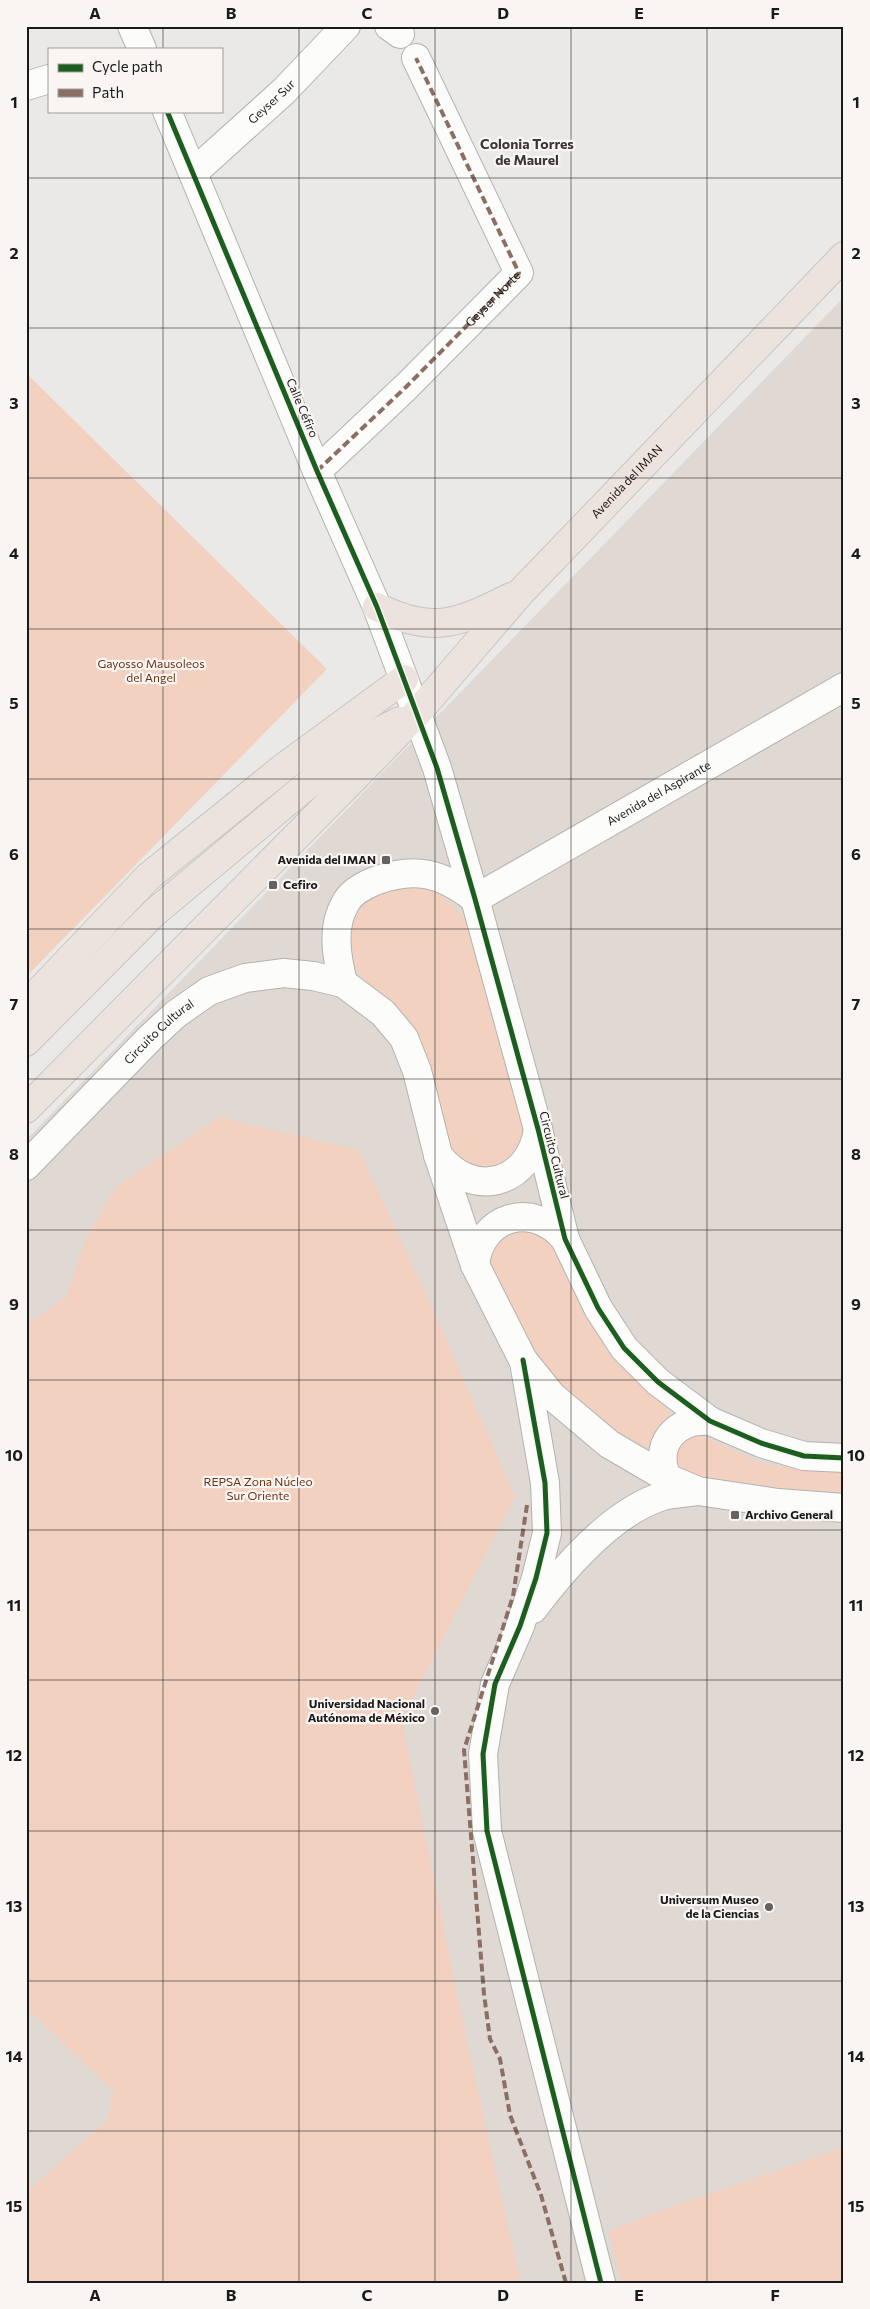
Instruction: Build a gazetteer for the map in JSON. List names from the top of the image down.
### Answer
{
  "streets": {
    "main road": ["Avenida del IMAN"],
    "street": [
      "Geyser Sur",
      "Geyser Norte",
      "Calle Céfiro",
      "Avenida del Aspirante",
      "Circuito Cultural"
    ]
  },
  "crossings": [
    ["Geyser Sur", "Calle Céfiro"],
    ["Geyser Norte", "Calle Céfiro"],
    ["Calle Céfiro", "Avenida del IMAN"],
    ["Calle Céfiro", "Circuito Cultural"],
    ["Avenida del IMAN", "Circuito Cultural"],
    ["Avenida del Aspirante", "Circuito Cultural"]
  ],
  "districts": ["Colonia Torres de Maurel"],
  "parks": ["Gayosso Mausoleos del Angel", "REPSA Zona Núcleo Sur Oriente"],
  "places": {
    "transit": ["Avenida del IMAN", "Cefiro", "Archivo General"],
    "other": ["Universidad Nacional Autónoma de México", "Universum Museo de la Ciencias"]
  },
  "legend": ["Cycle path", "Path"],
  "grid": {
    "columns": [
      "A",
      "B",
      "C",
      "D",
      "E",
      "F"
    ],
    "rows": [
      "1",
      "2",
      "3",
      "4",
      "5",
      "6",
      "7",
      "8",
      "9",
      "10",
      "11",
      "12",
      "13",
      "14",
      "15"
    ]
  }
}
